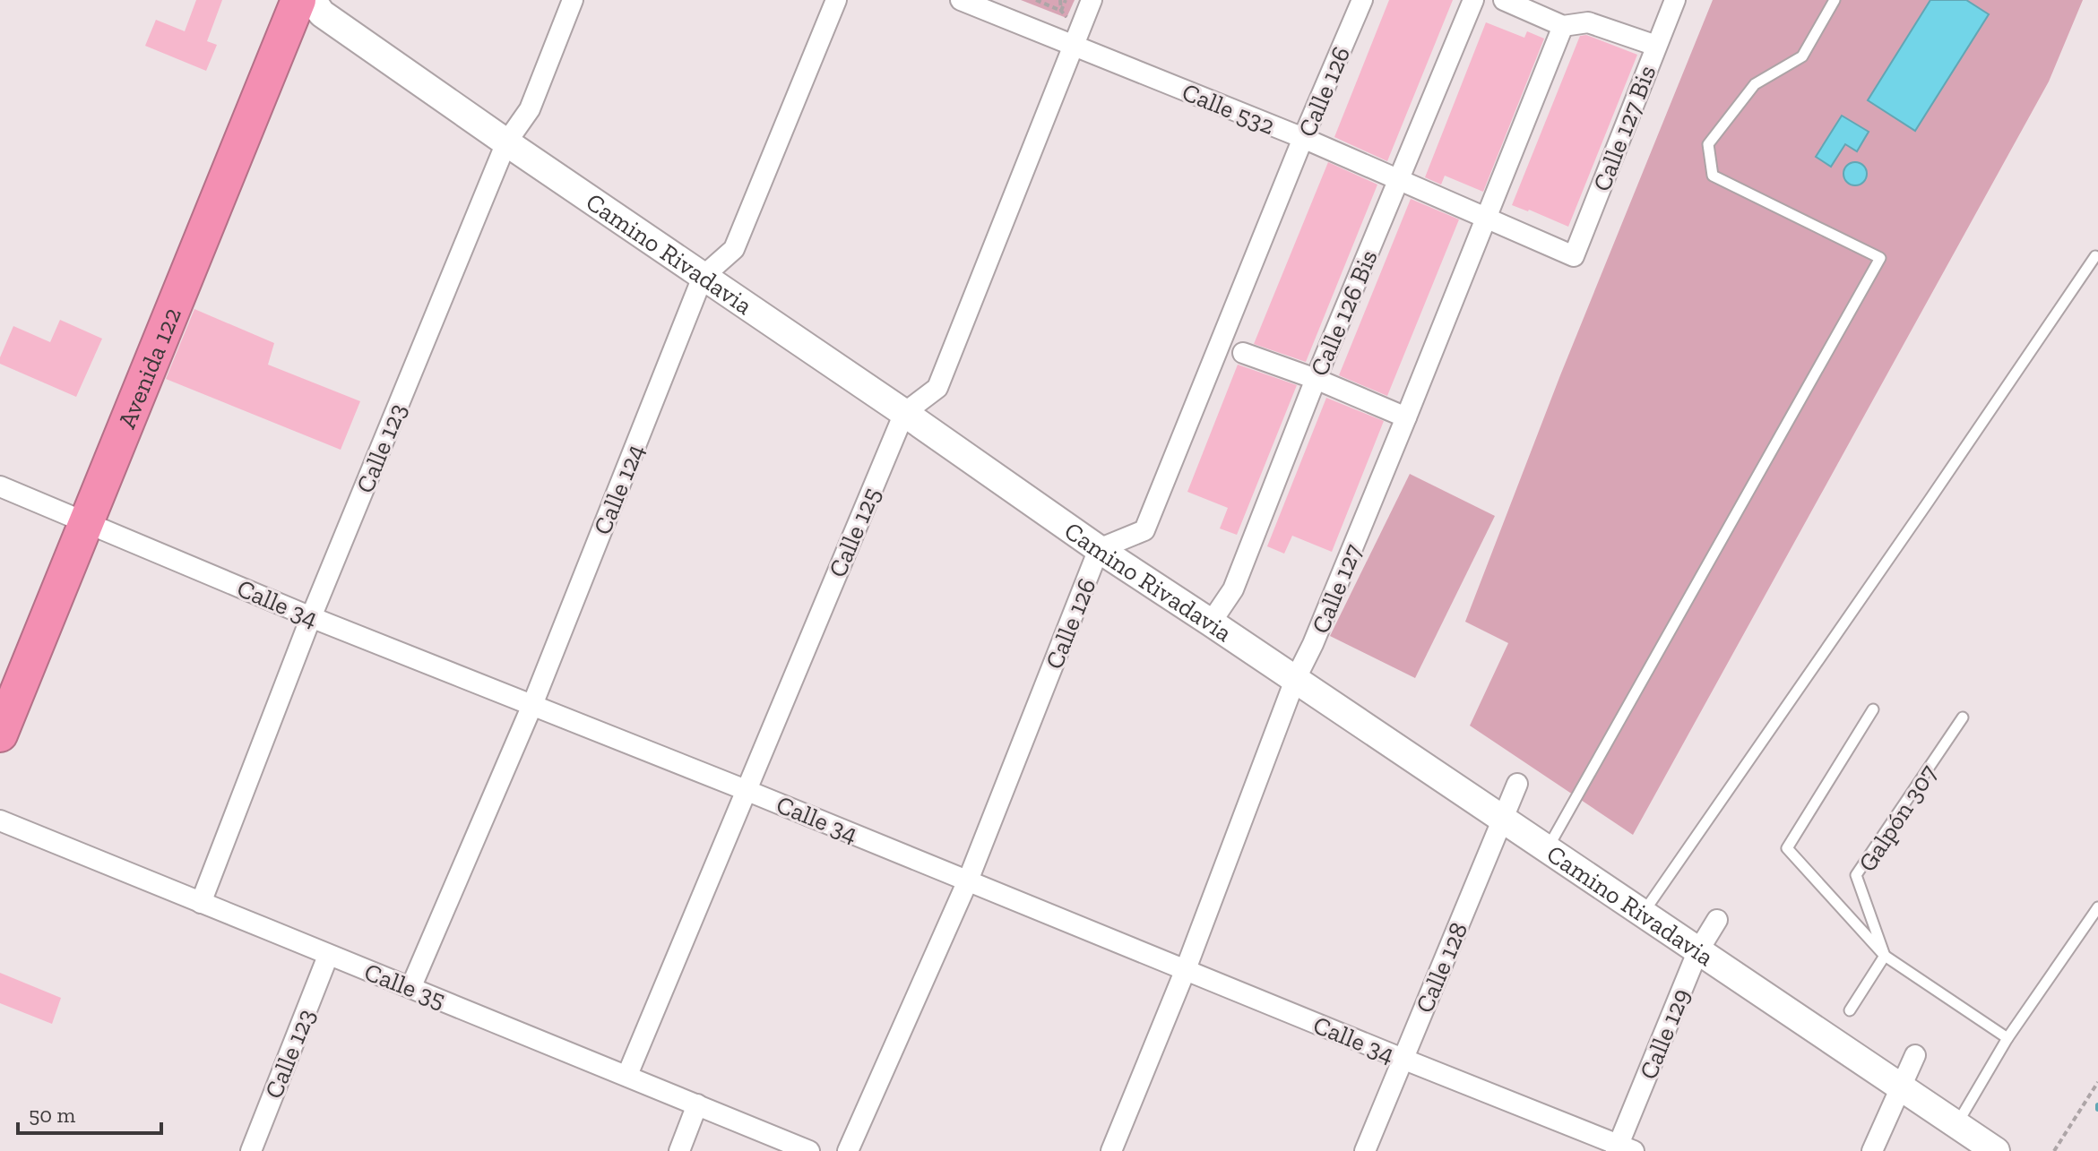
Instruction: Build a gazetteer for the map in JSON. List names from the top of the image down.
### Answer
{
  "streets": {
    "highway": ["Avenida 122"],
    "main road": ["Camino Rivadavia"],
    "street": [
      "Calle 126",
      "Calle 532",
      "Calle 127 Bis",
      "Calle 126 Bis",
      "Calle 123",
      "Calle 124",
      "Calle 125",
      "Calle 127",
      "Calle 34",
      "Calle 128",
      "Calle 35",
      "Calle 129"
    ],
    "lane": ["Galpón 307"]
  },
  "crossings": [
    ["Calle 126", "Calle 532"],
    ["Calle 126", "Camino Rivadavia"],
    ["Calle 126", "Calle 34"],
    ["Calle 532", "Calle 127 Bis"],
    ["Calle 532", "Calle 126 Bis"],
    ["Calle 532", "Calle 127"],
    ["Camino Rivadavia", "Calle 126 Bis"],
    ["Camino Rivadavia", "Calle 123"],
    ["Camino Rivadavia", "Calle 124"],
    ["Camino Rivadavia", "Calle 125"],
    ["Camino Rivadavia", "Calle 127"],
    ["Camino Rivadavia", "Calle 128"],
    ["Camino Rivadavia", "Calle 129"],
    ["Avenida 122", "Calle 34"],
    ["Calle 123", "Calle 34"],
    ["Calle 123", "Calle 35"],
    ["Calle 124", "Calle 34"],
    ["Calle 124", "Calle 35"],
    ["Calle 125", "Calle 34"],
    ["Calle 125", "Calle 35"],
    ["Calle 127", "Calle 34"],
    ["Calle 34", "Calle 128"],
    ["Calle 34", "Calle 129"]
  ],
  "scale_bar": "50 m"
}
